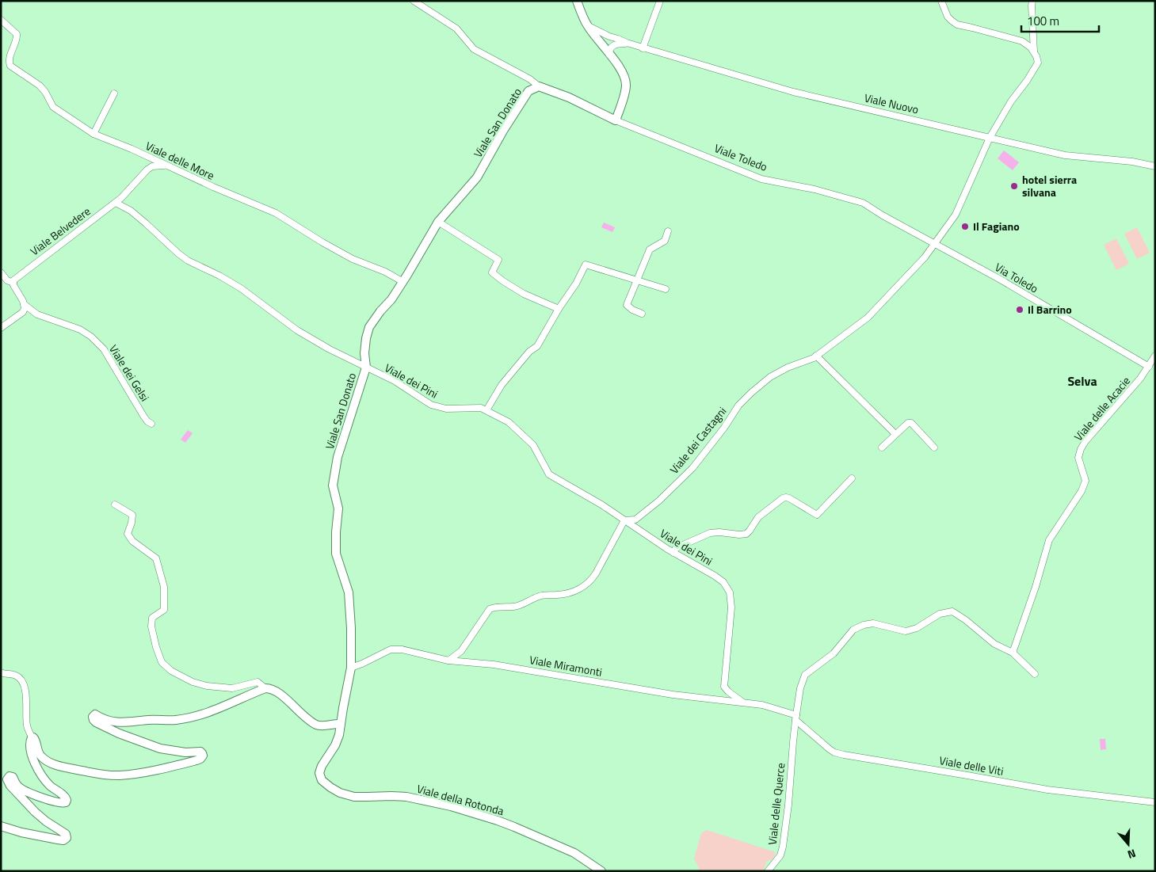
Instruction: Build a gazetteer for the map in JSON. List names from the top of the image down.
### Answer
{
  "streets": {
    "street": [
      "Viale Nuovo",
      "Viale San Donato",
      "Viale Toledo",
      "Viale delle More",
      "Viale Belvedere",
      "Via Toledo",
      "Viale dei Gelsi",
      "Viale dei Pini",
      "Viale delle Acacie",
      "Viale dei Castagni",
      "Viale Miramonti",
      "Viale delle Viti",
      "Viale della Rotonda",
      "Viale delle Querce"
    ]
  },
  "crossings": [
    ["Viale Nuovo", "Viale dei Castagni"],
    ["Viale San Donato", "Viale Toledo"],
    ["Viale San Donato", "Viale delle More"],
    ["Viale San Donato", "Viale dei Pini"],
    ["Viale San Donato", "Viale Miramonti"],
    ["Viale San Donato", "Viale della Rotonda"],
    ["Viale Toledo", "Via Toledo"],
    ["Viale Toledo", "Viale dei Castagni"],
    ["Viale delle More", "Viale Belvedere"],
    ["Viale Belvedere", "Viale dei Pini"],
    ["Via Toledo", "Viale delle Acacie"],
    ["Via Toledo", "Viale dei Castagni"],
    ["Viale dei Pini", "Viale dei Castagni"],
    ["Viale dei Pini", "Viale Miramonti"],
    ["Viale delle Acacie", "Viale delle Querce"],
    ["Viale Miramonti", "Viale delle Viti"],
    ["Viale Miramonti", "Viale delle Querce"],
    ["Viale delle Viti", "Viale delle Querce"]
  ],
  "districts": ["Selva"],
  "places": ["hotel sierra silvana", "Il Fagiano", "Il Barrino"],
  "scale_bar": "100 m",
  "north": "bottom"
}
